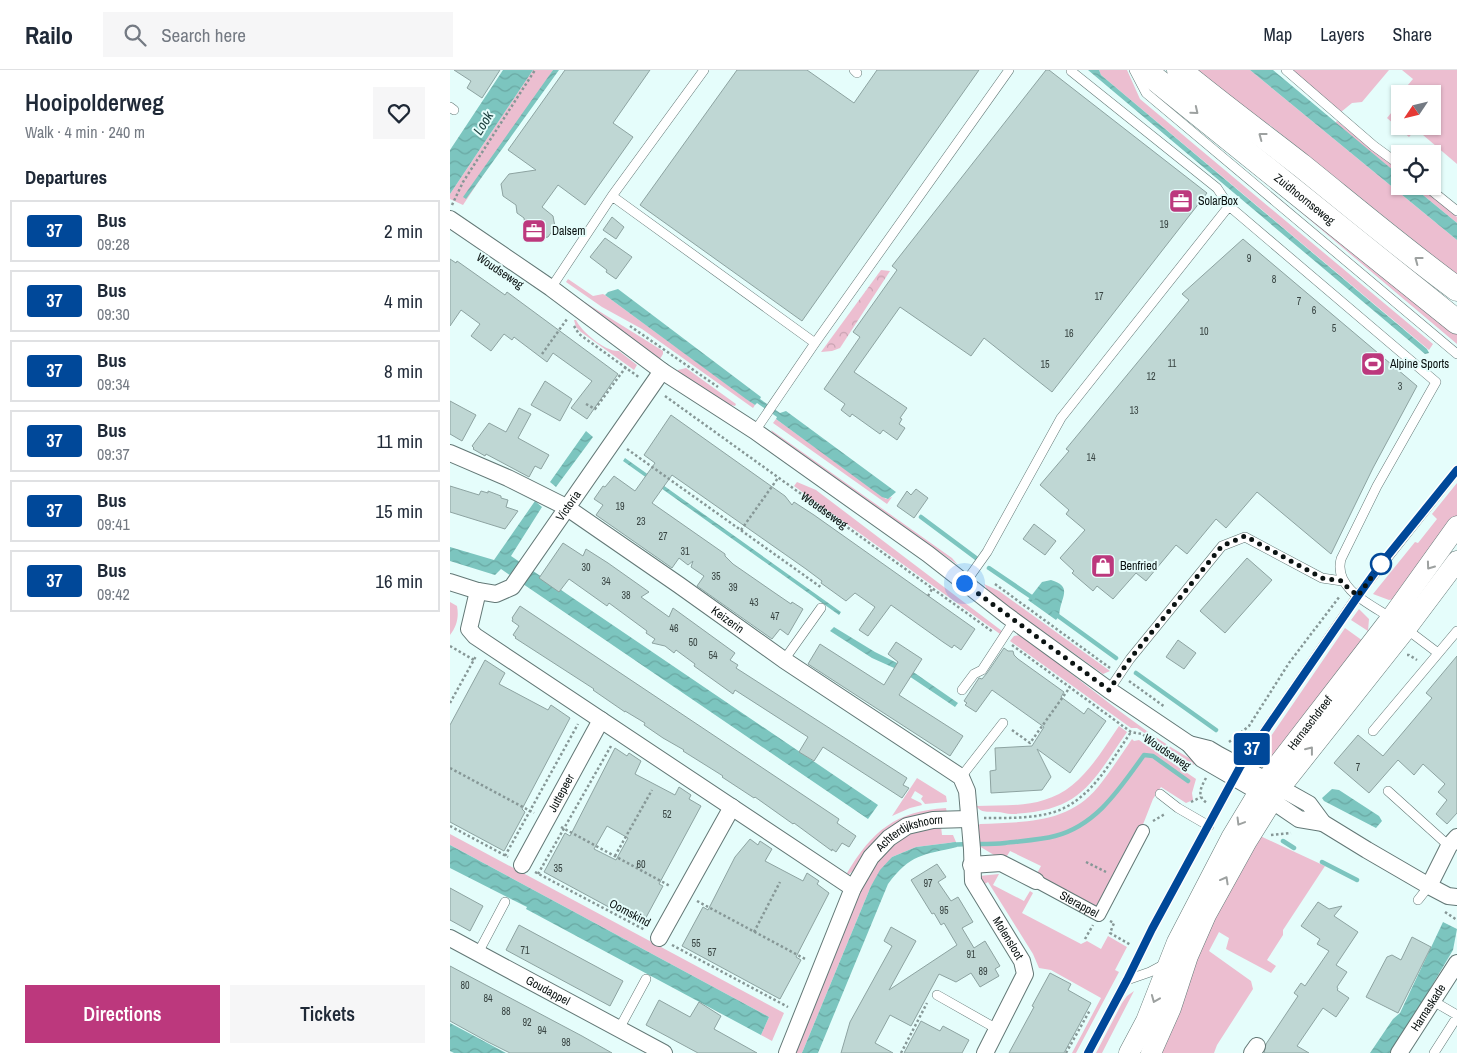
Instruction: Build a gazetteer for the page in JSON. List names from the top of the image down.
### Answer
{
  "streets": {
    "main road": ["Zuidhoornseweg"],
    "street": [
      "Woudseweg",
      "Victoria",
      "Keizerin",
      "Harnaschdreef",
      "Juttepeer",
      "Achterdijkshoorn",
      "Sterappel",
      "Molensloot",
      "Goudappel",
      "Harnaskade"
    ],
    "path": ["Oomskind"]
  },
  "crossings": [
    ["Woudseweg", "Victoria"],
    ["Woudseweg", "Harnaschdreef"],
    ["Victoria", "Keizerin"],
    ["Juttepeer", "Oomskind"],
    ["Achterdijkshoorn", "Oomskind"],
    ["Achterdijkshoorn", "Molensloot"],
    ["Sterappel", "Molensloot"]
  ],
  "water": ["Look"],
  "places": {
    "office": ["SolarBox", "Dalsem"],
    "sports": ["Alpine Sports"],
    "shop": ["Benfried"]
  },
  "lines": ["bus line 37"],
  "house_numbers": [
    "19",
    "9",
    "8",
    "17",
    "7",
    "6",
    "5",
    "10",
    "16",
    "11",
    "15",
    "12",
    "3",
    "13",
    "14",
    "19",
    "23",
    "27",
    "31",
    "30",
    "35",
    "34",
    "39",
    "38",
    "43",
    "47",
    "46",
    "50",
    "54",
    "7",
    "52",
    "60",
    "35",
    "97",
    "95",
    "55",
    "71",
    "57",
    "91",
    "89",
    "80",
    "84",
    "88",
    "92",
    "94",
    "98"
  ],
  "north": "bottom left",
  "page": {
    "header": "Railo",
    "search": "Search here",
    "nav": ["Map", "Layers", "Share"],
    "heading": [
      ["Hooipolderweg", "Walk · 4 min · 240 m"],
      "Departures"
    ],
    "on_map": "37",
    "list": [
      {
        "mark": "37",
        "name": "Bus",
        "note": "09:28",
        "value": "2 min"
      },
      {
        "mark": "37",
        "name": "Bus",
        "note": "09:30",
        "value": "4 min"
      },
      {
        "mark": "37",
        "name": "Bus",
        "note": "09:34",
        "value": "8 min"
      },
      {
        "mark": "37",
        "name": "Bus",
        "note": "09:37",
        "value": "11 min"
      },
      {
        "mark": "37",
        "name": "Bus",
        "note": "09:41",
        "value": "15 min"
      },
      {
        "mark": "37",
        "name": "Bus",
        "note": "09:42",
        "value": "16 min"
      }
    ],
    "buttons": ["Directions", "Tickets"]
  }
}
